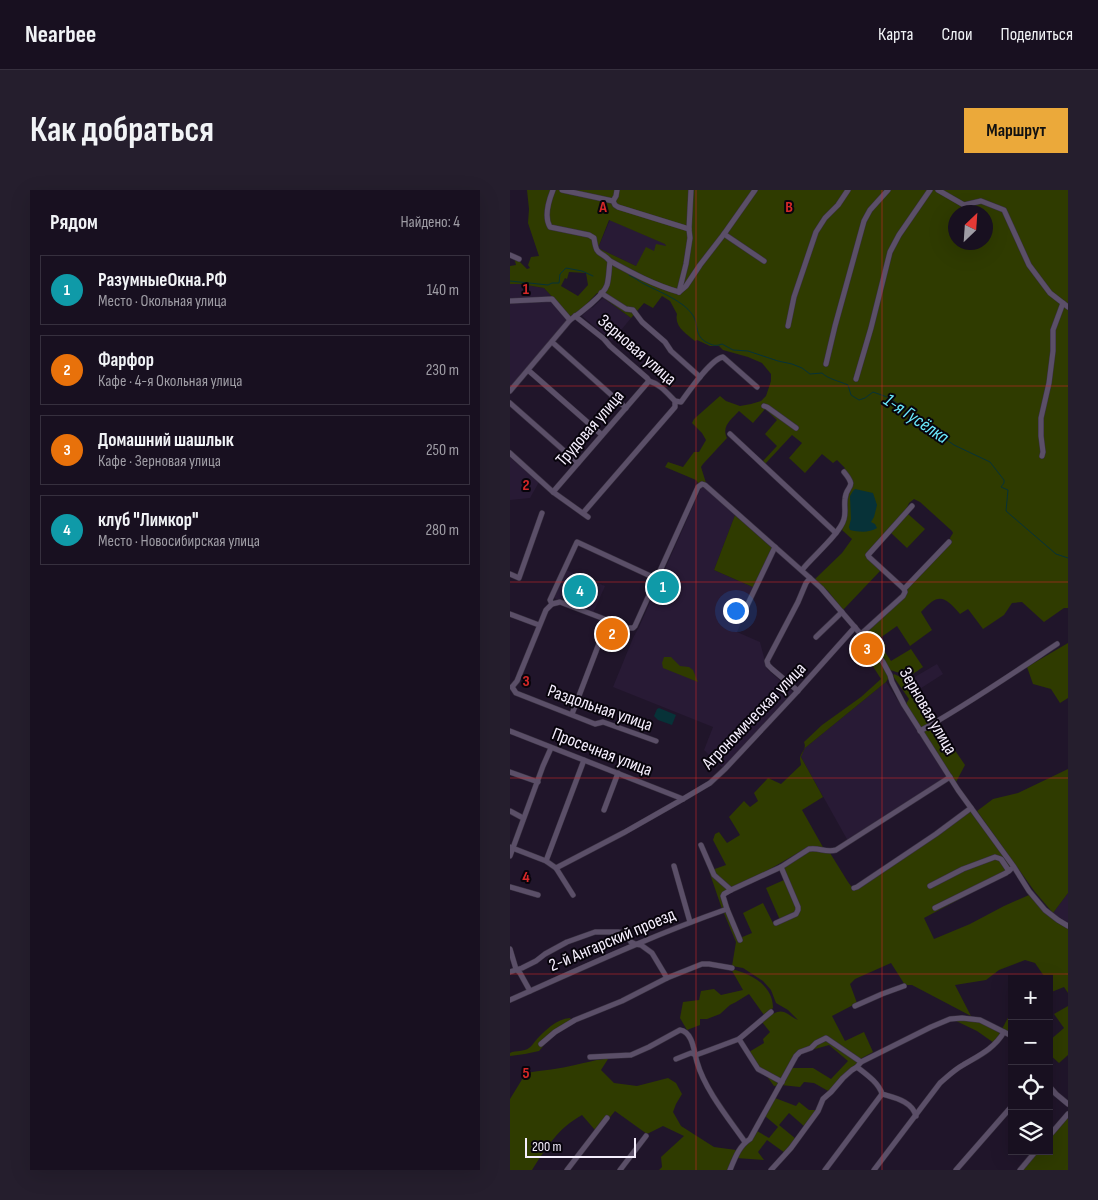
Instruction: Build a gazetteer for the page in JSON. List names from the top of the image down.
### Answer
{
  "streets": {
    "street": [
      "Зерновая улица",
      "Трудовая улица",
      "Раздольная улица",
      "Агрономическая улица",
      "Просечная улица",
      "2-й Ангарский проезд"
    ]
  },
  "crossings": [
    ["Зерновая улица", "Трудовая улица"],
    ["Зерновая улица", "Агрономическая улица"],
    ["Агрономическая улица", "Просечная улица"]
  ],
  "water": ["1-я Гусёлка"],
  "scale_bar": "200 m",
  "north": "top right",
  "page": {
    "header": "Nearbee",
    "nav": ["Карта", "Слои", "Поделиться"],
    "buttons": "Маршрут",
    "title": "Как добраться",
    "heading": ["Рядом", "Найдено: 4"],
    "list": [
      {
        "mark": "1",
        "name": "РазумныеОкна.РФ",
        "note": "Место · Окольная улица",
        "value": "140 m"
      },
      {
        "mark": "2",
        "name": "Фарфор",
        "note": "Кафе · 4-я Окольная улица",
        "value": "230 m"
      },
      {
        "mark": "3",
        "name": "Домашний шашлык",
        "note": "Кафе · Зерновая улица",
        "value": "250 m"
      },
      {
        "mark": "4",
        "name": "клуб \"Лимкор\"",
        "note": "Место · Новосибирская улица",
        "value": "280 m"
      }
    ],
    "pins": [
      "1",
      "4",
      "2",
      "3"
    ],
    "map_buttons": ["+", "−"],
    "scale": "200 m"
  },
  "grid": {
    "columns": ["A", "B"],
    "rows": [
      "1",
      "2",
      "3",
      "4",
      "5"
    ]
  }
}
